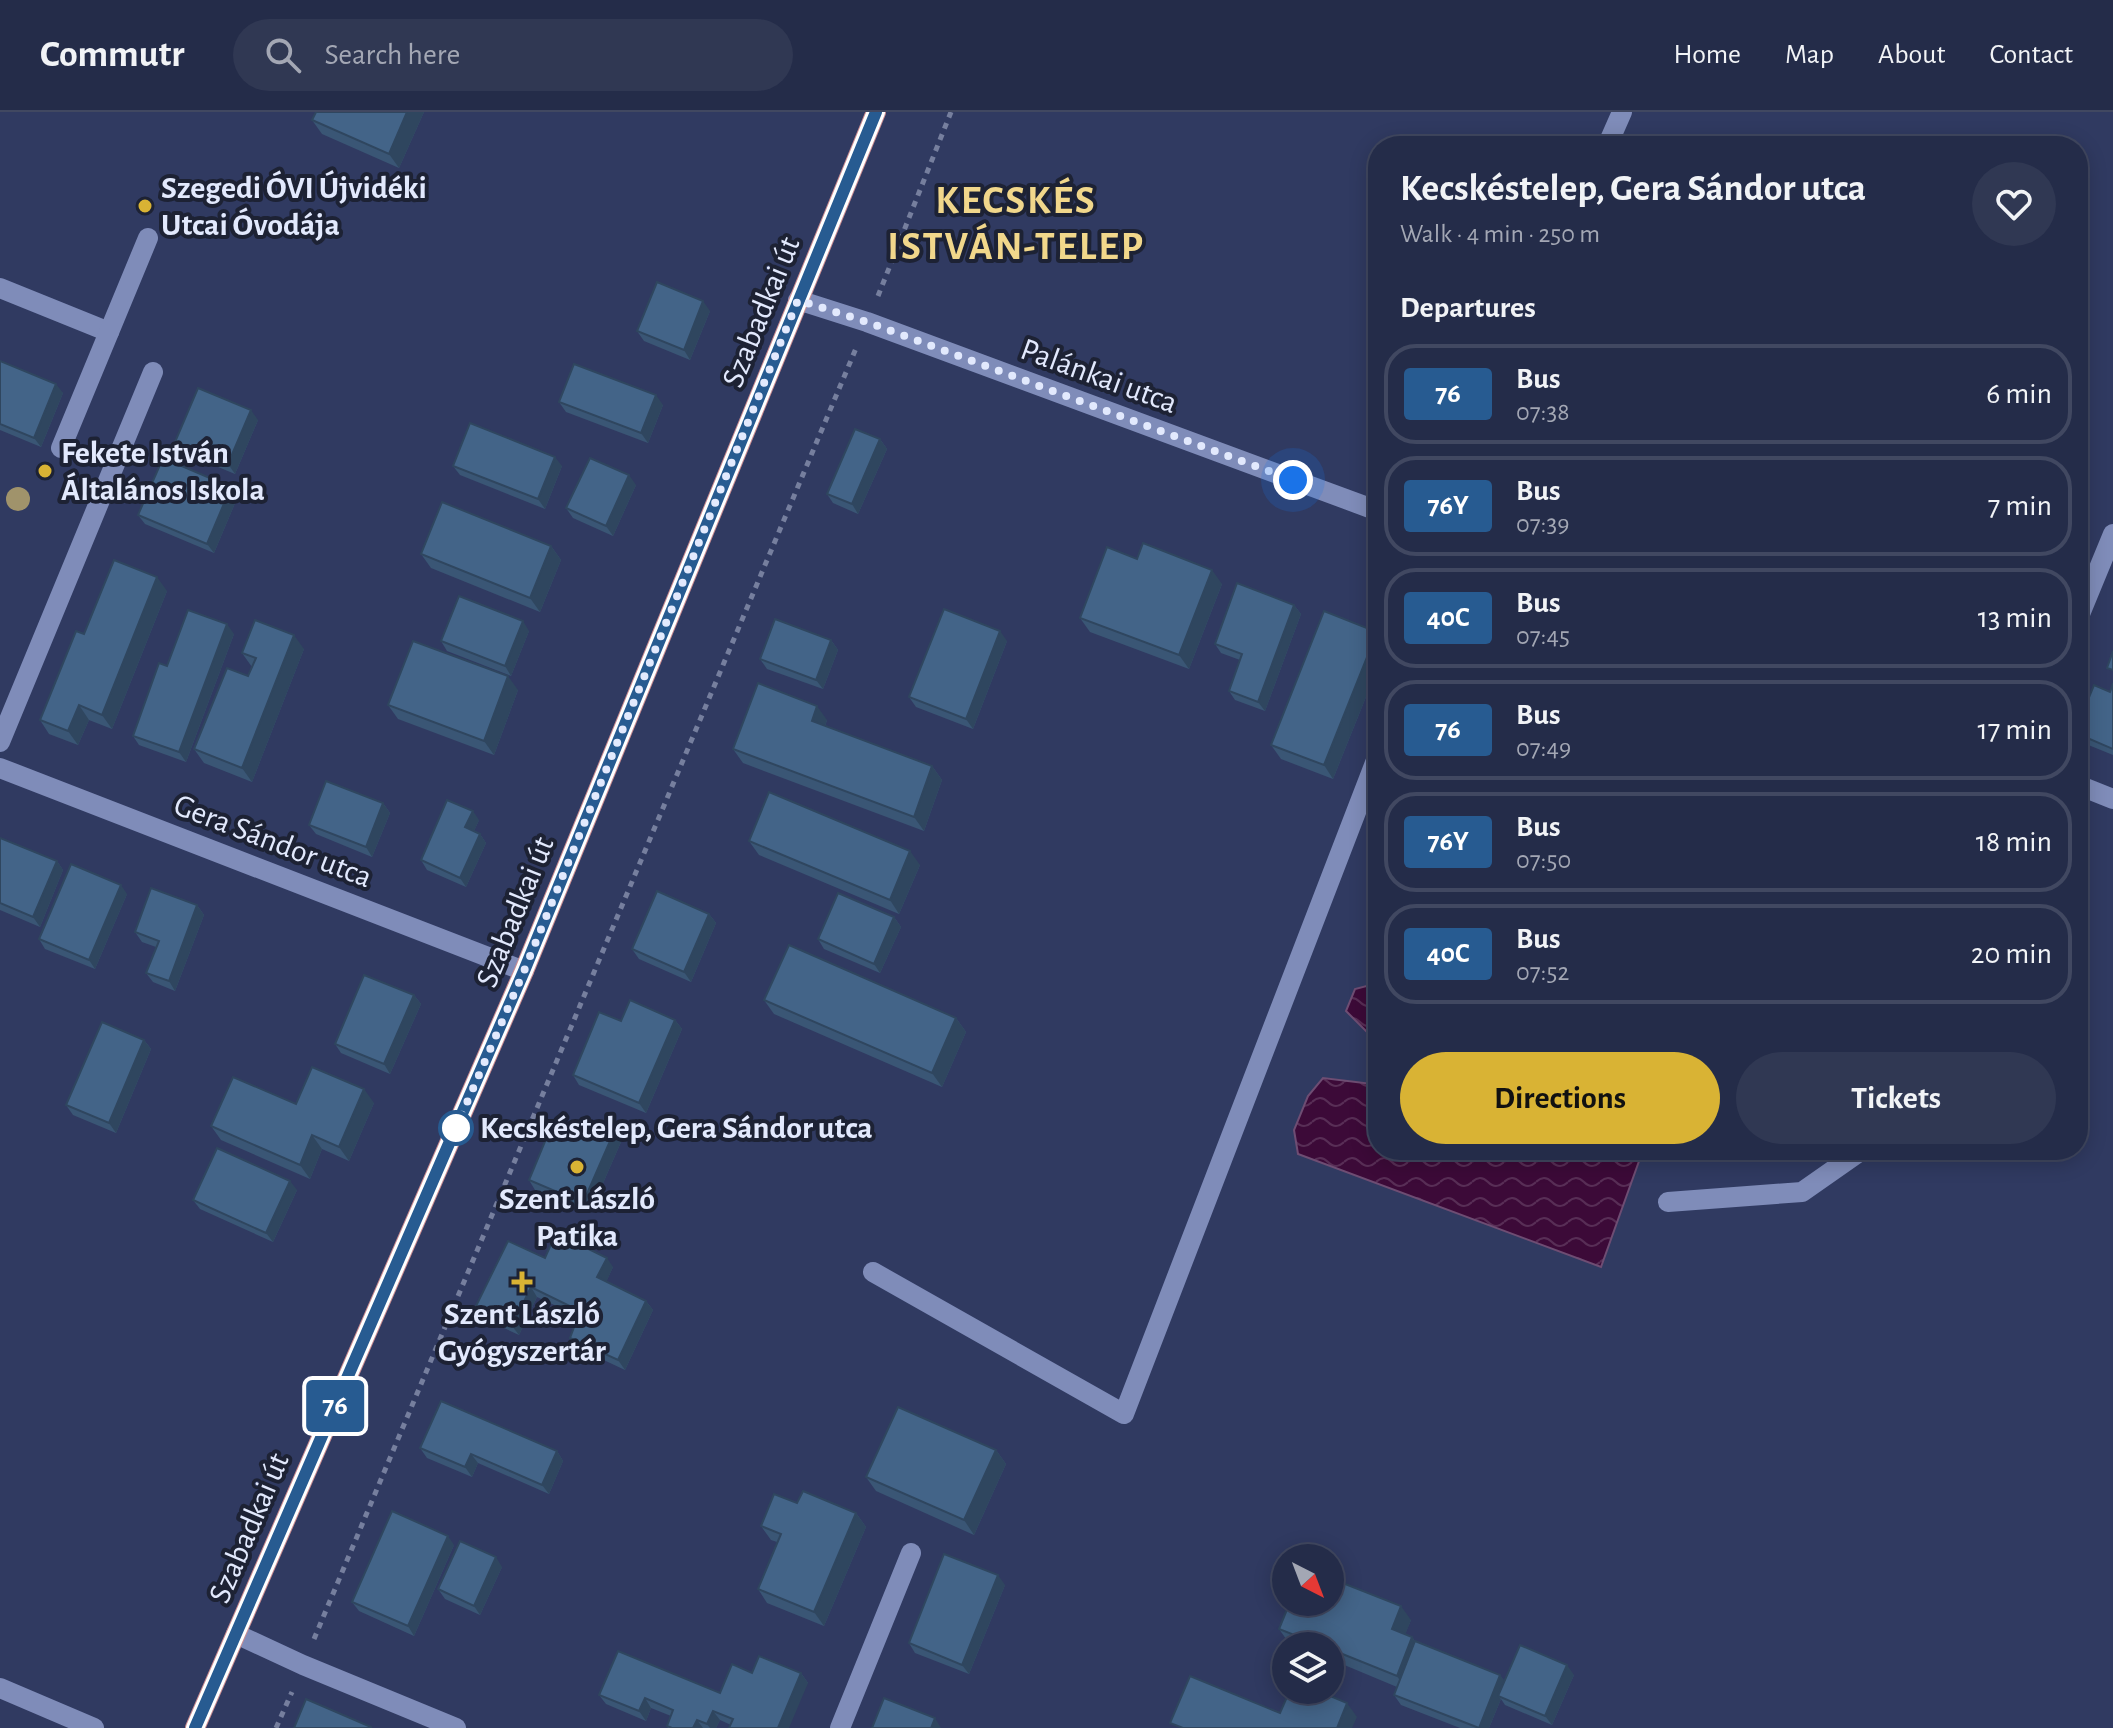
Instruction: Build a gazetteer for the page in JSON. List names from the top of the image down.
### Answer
{
  "streets": {
    "main road": ["Szabadkai út"],
    "street": ["Palánkai utca", "Gera Sándor utca"]
  },
  "crossings": [
    ["Szabadkai út", "Palánkai utca"],
    ["Szabadkai út", "Gera Sándor utca"]
  ],
  "districts": ["KECSKÉS ISTVÁN-TELEP"],
  "places": {
    "other": [
      "Szegedi ÓVI Újvidéki Utcai Óvodája",
      "Fekete István Általános Iskola",
      "Kecskéstelep, Gera Sándor utca",
      "Szent László Patika"
    ],
    "health": ["Szent László Gyógyszertár"]
  },
  "lines": ["bus line 76"],
  "north": "bottom right",
  "page": {
    "header": "Commutr",
    "search": "Search here",
    "nav": [
      "Home",
      "Map",
      "About",
      "Contact"
    ],
    "on_map": "76",
    "heading": [
      ["Kecskéstelep, Gera Sándor utca", "Walk · 4 min · 250 m"],
      "Departures"
    ],
    "list": [
      {
        "mark": "76",
        "name": "Bus",
        "note": "07:38",
        "value": "6 min"
      },
      {
        "mark": "76Y",
        "name": "Bus",
        "note": "07:39",
        "value": "7 min"
      },
      {
        "mark": "40C",
        "name": "Bus",
        "note": "07:45",
        "value": "13 min"
      },
      {
        "mark": "76",
        "name": "Bus",
        "note": "07:49",
        "value": "17 min"
      },
      {
        "mark": "76Y",
        "name": "Bus",
        "note": "07:50",
        "value": "18 min"
      },
      {
        "mark": "40C",
        "name": "Bus",
        "note": "07:52",
        "value": "20 min"
      }
    ],
    "buttons": ["Directions", "Tickets"]
  }
}
